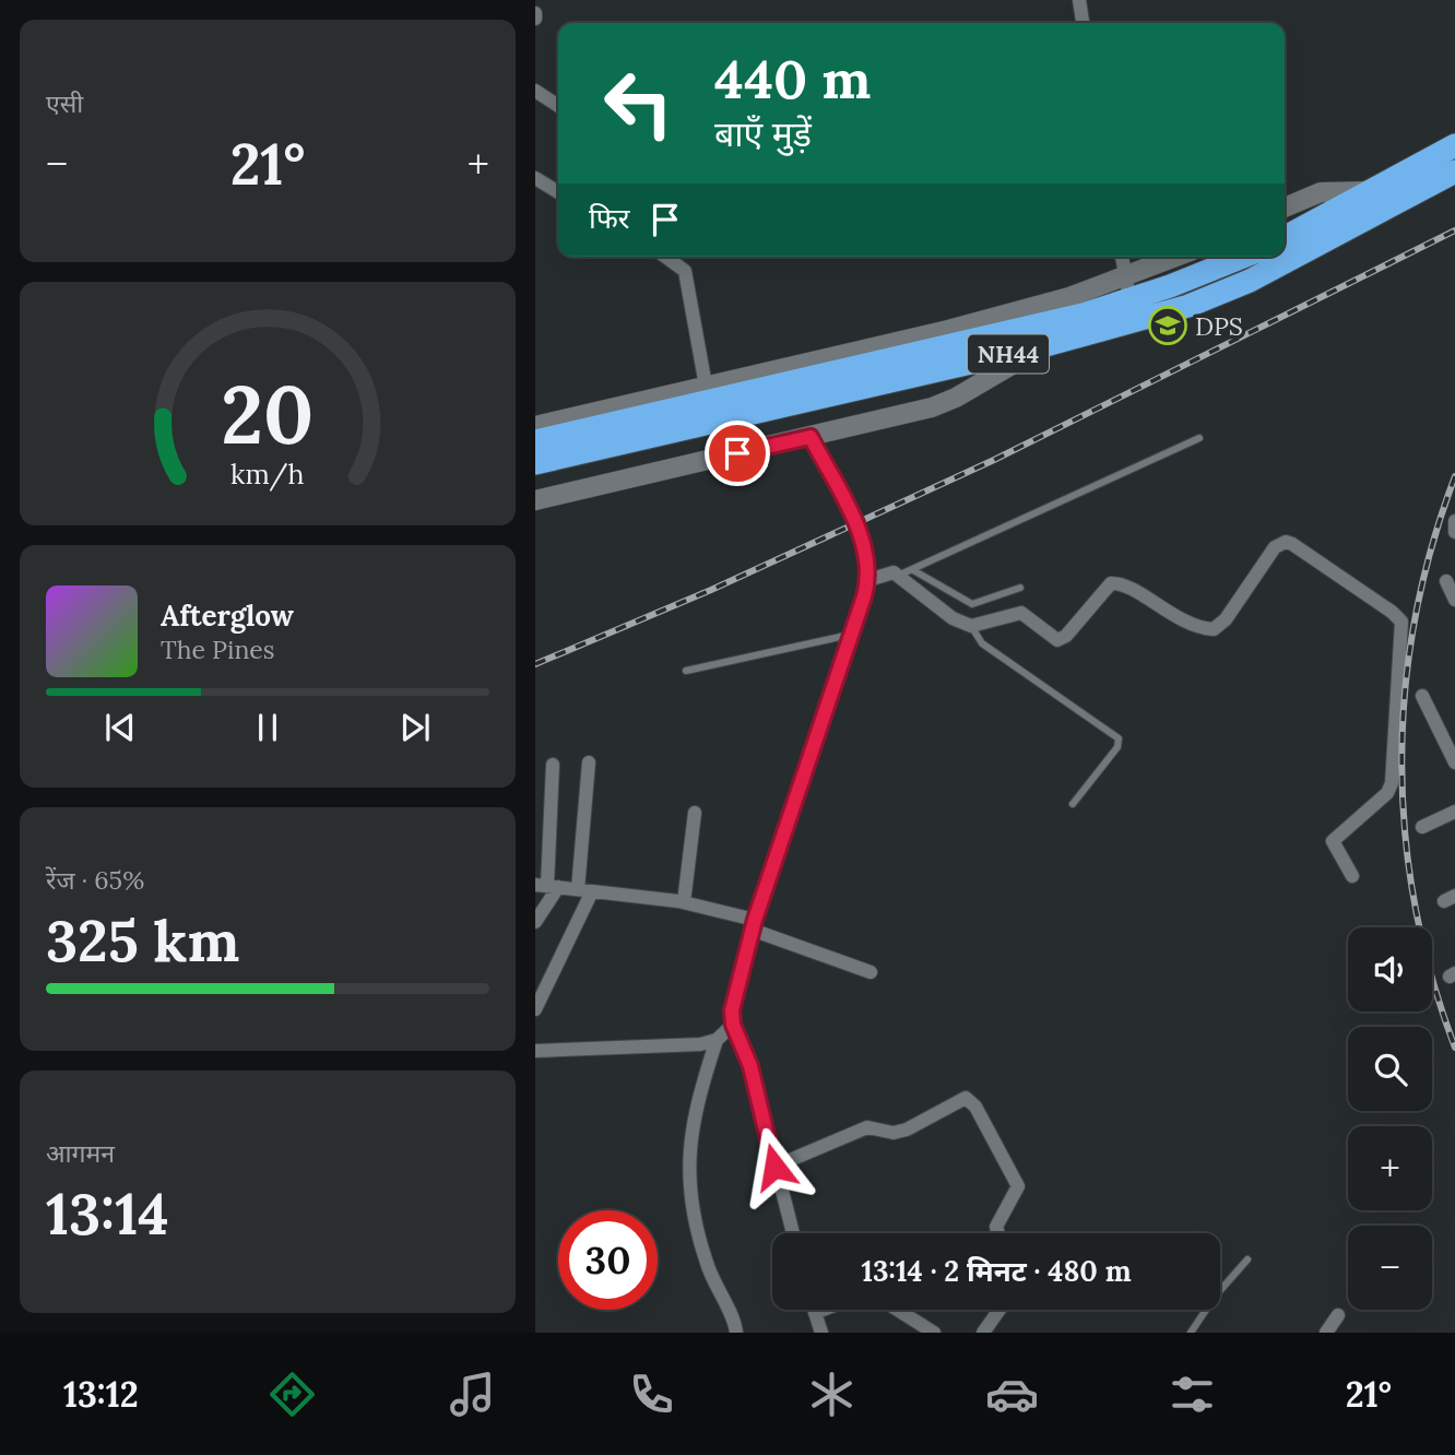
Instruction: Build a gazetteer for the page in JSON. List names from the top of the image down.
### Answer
{
  "streets": {
    "highway": ["NH44"]
  },
  "places": {
    "school or university": ["DPS"]
  },
  "page": {
    "tile": [
      "एसी",
      ["रेंज · 65%", "325 km"],
      ["आगमन", "13:14"]
    ],
    "turn": ["440 m", "बाएँ मुड़ें"],
    "heat": ["−", "21°", "+"],
    "then": "फिर",
    "song": ["Afterglow", "The Pines"],
    "map_buttons": ["+", "−"],
    "limit": "30",
    "trip": "13:14 · 2 मिनट · 480 m",
    "tabs": ["13:12", "21°"],
    "gauge": ["20", "km/h"]
  }
}
